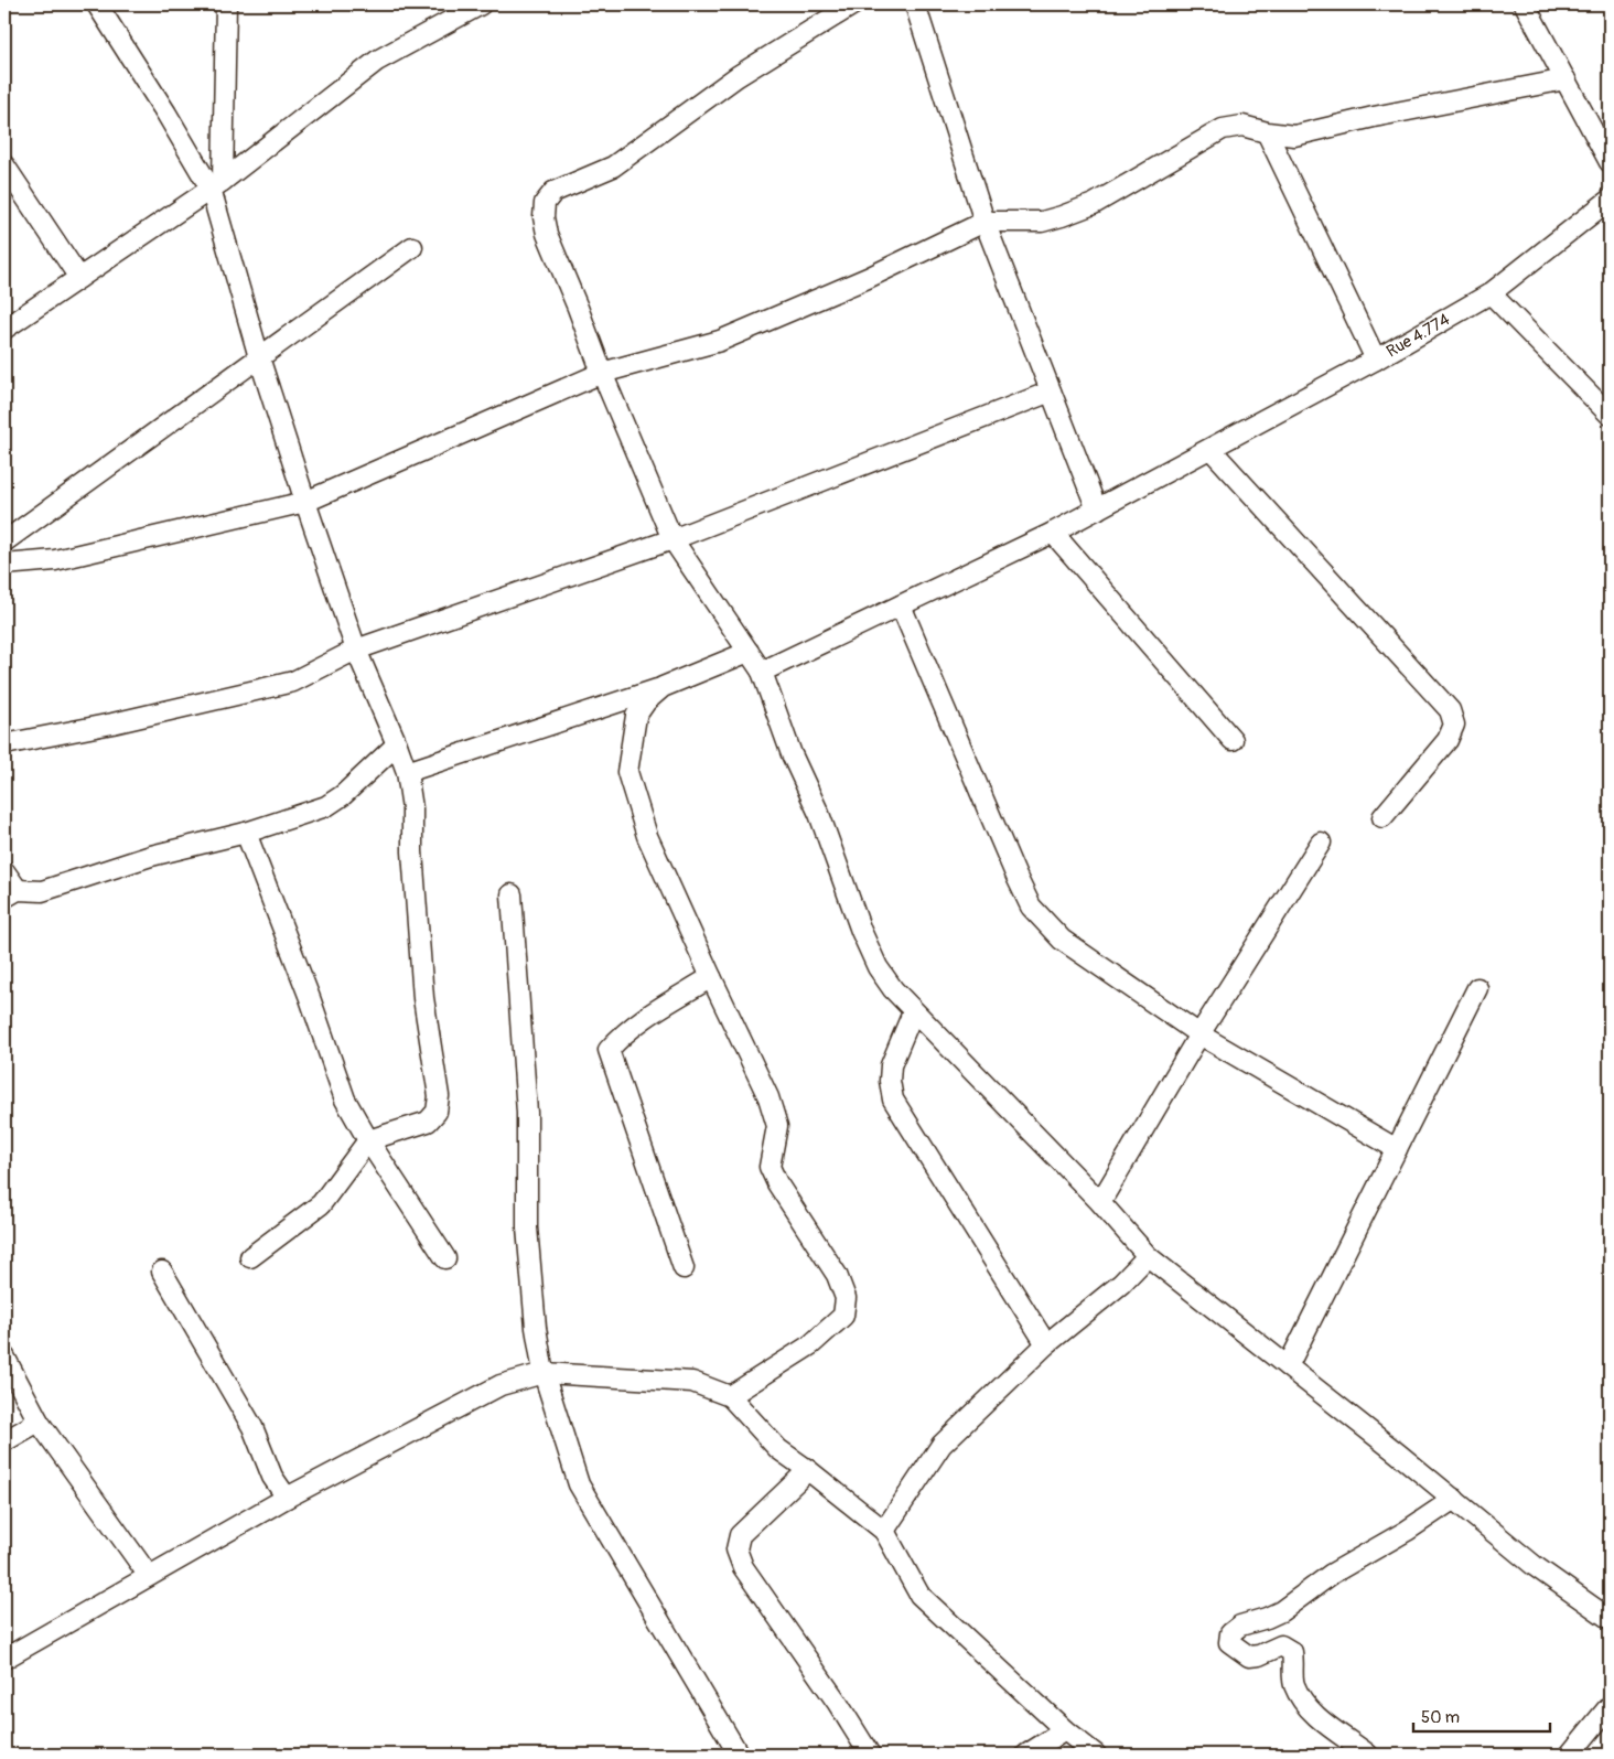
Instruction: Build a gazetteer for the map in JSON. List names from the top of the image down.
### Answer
{
  "streets": {
    "street": ["Rue 4.774"]
  },
  "scale_bar": "50 m"
}
